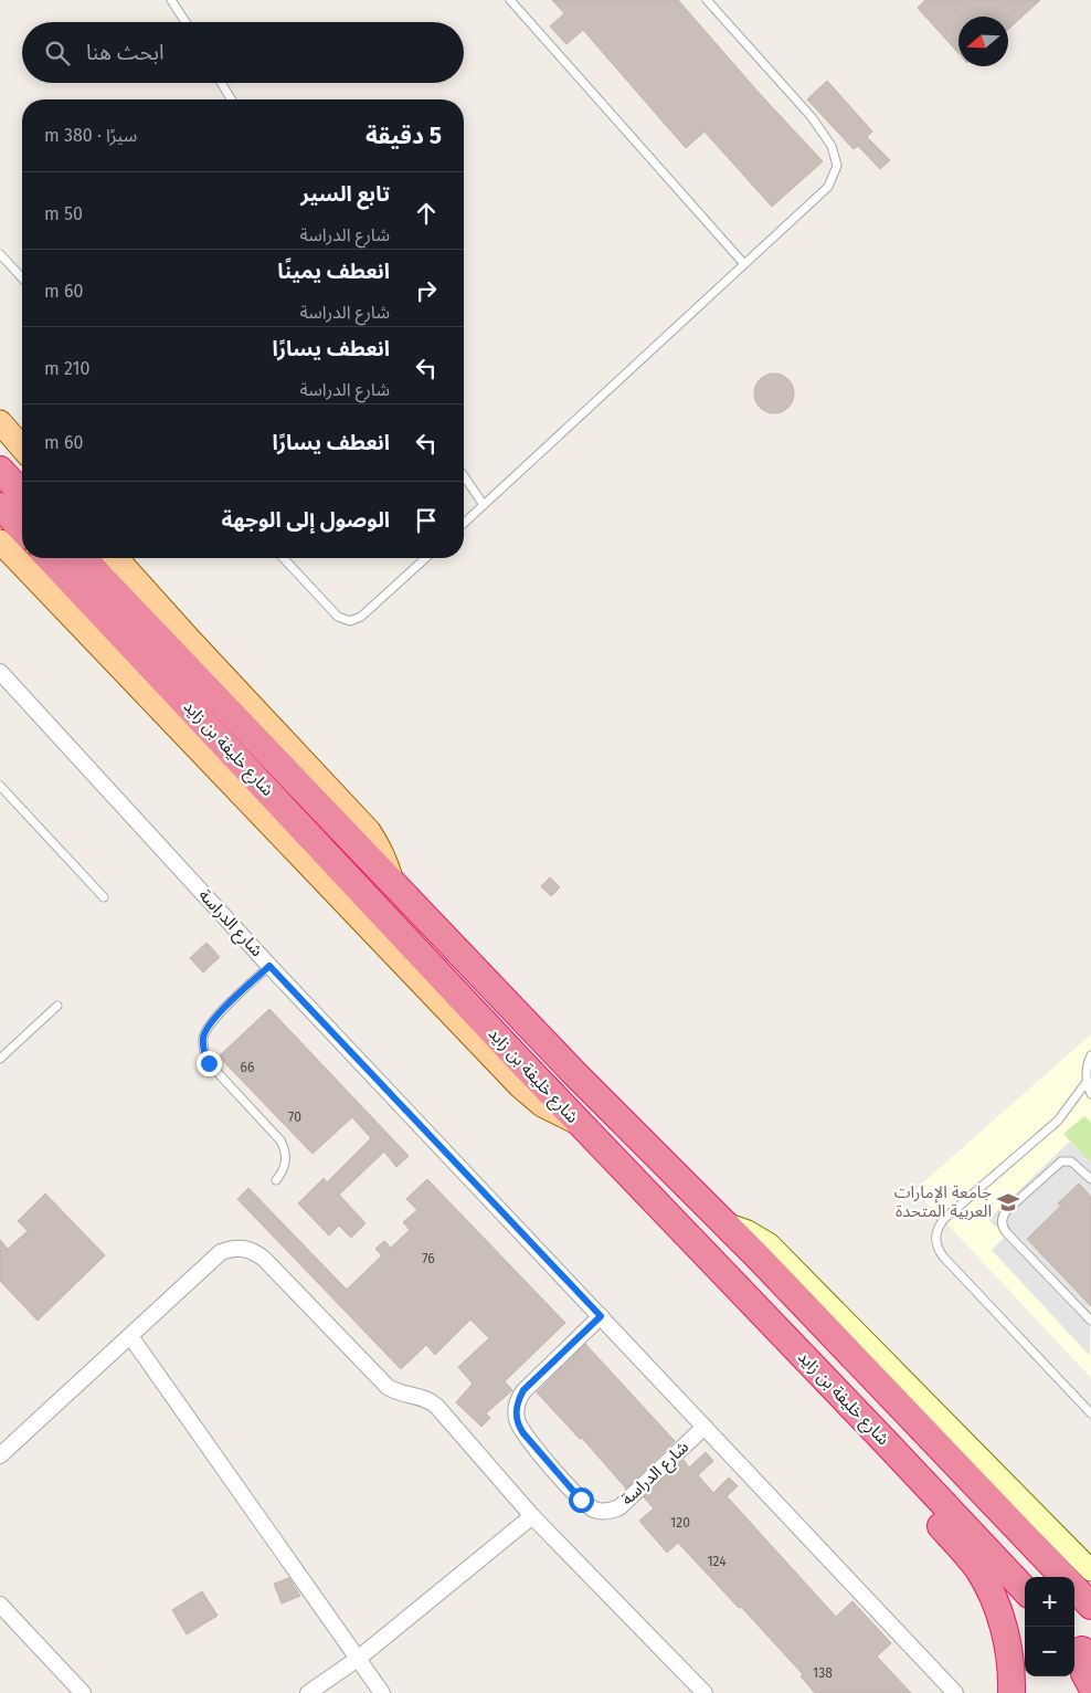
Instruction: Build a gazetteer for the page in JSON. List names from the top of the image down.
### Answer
{
  "streets": {
    "highway": ["شارع خليفة بن زايد"],
    "street": ["شارع الدراسة"]
  },
  "places": {
    "school or university": ["جامعة الإمارات العربية المتحدة"]
  },
  "house_numbers": [
    "66",
    "70",
    "76",
    "120",
    "124",
    "138"
  ],
  "north": "left",
  "page": {
    "search": "ابحث هنا",
    "heading": ["5 دقيقة", "سيرًا · 380 m"],
    "list": [
      ["تابع السير", "شارع الدراسة", "50 m"],
      ["انعطف يمينًا", "شارع الدراسة", "60 m"],
      ["انعطف يسارًا", "شارع الدراسة", "210 m"],
      ["انعطف يسارًا", "60 m"],
      "الوصول إلى الوجهة"
    ],
    "map_buttons": ["+", "−"]
  }
}
